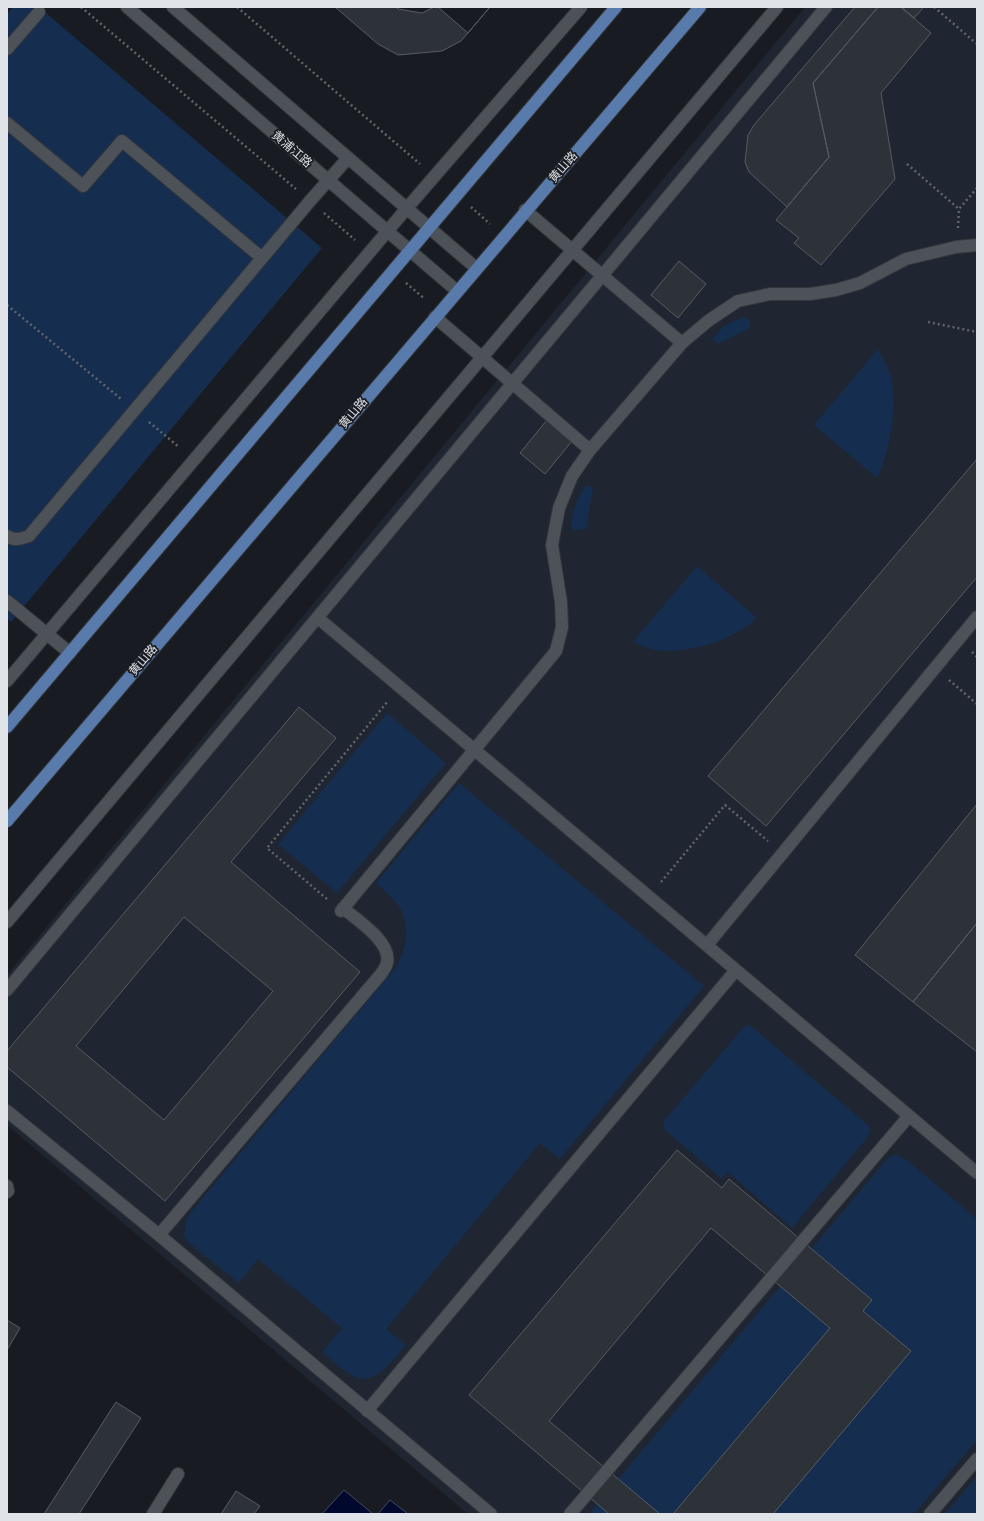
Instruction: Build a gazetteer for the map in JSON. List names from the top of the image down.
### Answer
{
  "streets": {
    "main road": ["黄山路"],
    "street": ["黄浦江路"]
  },
  "crossings": [
    ["黄浦江路", "黄山路"]
  ]
}
